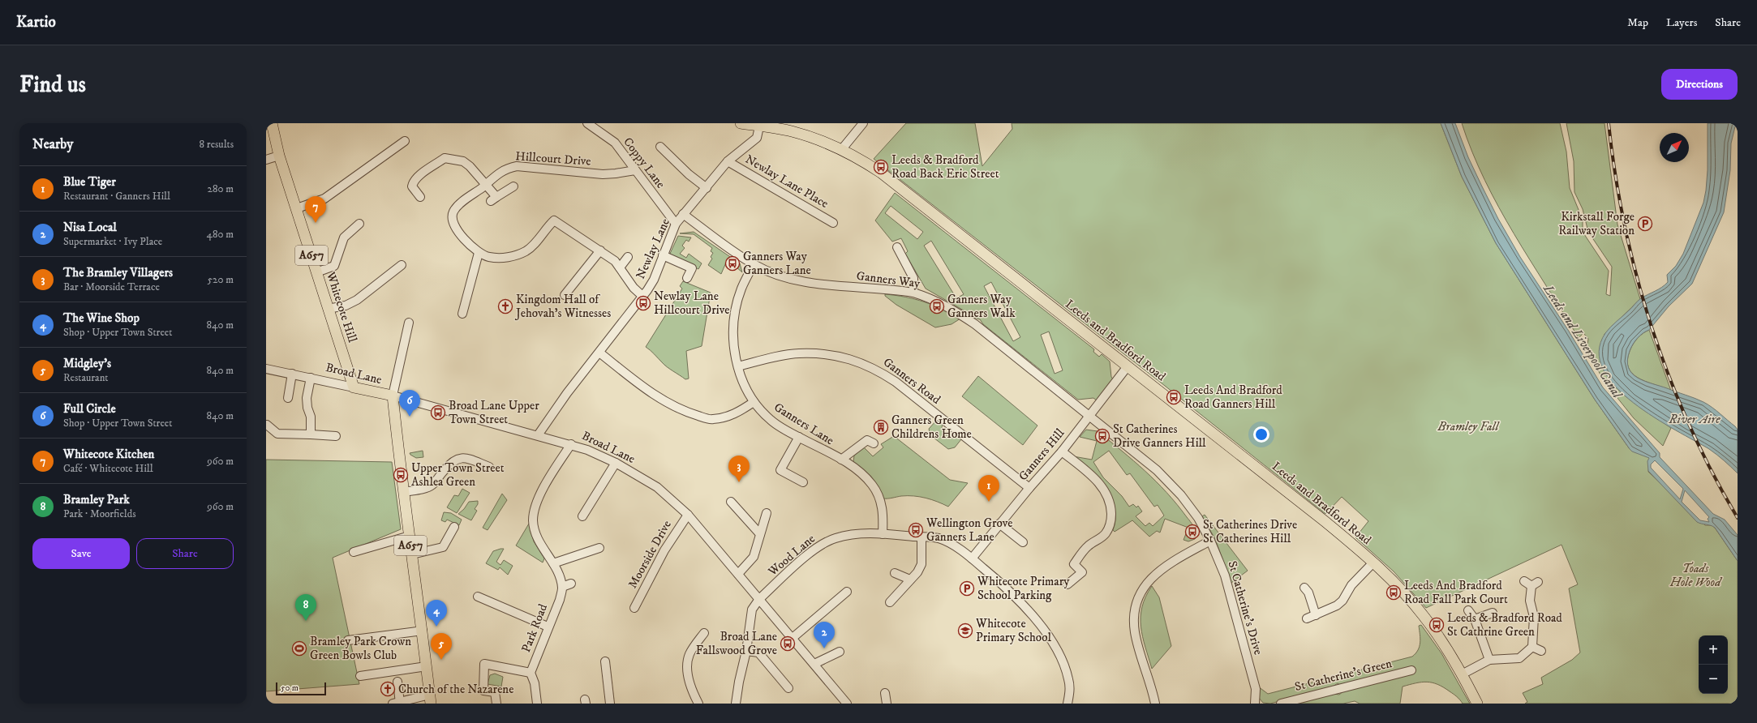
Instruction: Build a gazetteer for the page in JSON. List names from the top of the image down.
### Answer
{
  "streets": {
    "main road": [
      "A657",
      "Whitecote Hill",
      "Leeds and Bradford Road",
      "Broad Lane"
    ],
    "street": [
      "Hillcourt Drive",
      "Coppy Lane",
      "Newlay Lane Place",
      "Newlay Lane",
      "Ganners Way",
      "Ganners Road",
      "Ganners Lane",
      "Ganners Hill",
      "Moorside Drive",
      "Wood Lane",
      "St Catherine's Drive",
      "Park Road",
      "St Catherine's Green"
    ]
  },
  "crossings": [
    ["Hillcourt Drive", "Coppy Lane"],
    ["Coppy Lane", "Newlay Lane"],
    ["Newlay Lane Place", "Newlay Lane"],
    ["Newlay Lane", "Ganners Way"],
    ["Newlay Lane", "Leeds and Bradford Road"],
    ["Newlay Lane", "Broad Lane"],
    ["A657", "Broad Lane"],
    ["Ganners Way", "Ganners Lane"],
    ["Ganners Way", "Ganners Hill"],
    ["Ganners Way", "St Catherine's Drive"],
    ["Whitecote Hill", "Broad Lane"],
    ["Leeds and Bradford Road", "Ganners Hill"],
    ["Broad Lane", "Moorside Drive"],
    ["Broad Lane", "Wood Lane"],
    ["Ganners Road", "Ganners Lane"],
    ["Ganners Road", "Ganners Hill"],
    ["Ganners Lane", "Wood Lane"],
    ["Ganners Hill", "Wood Lane"],
    ["Ganners Hill", "St Catherine's Drive"]
  ],
  "water": ["Leeds and Liverpool Canal", "River Aire"],
  "parks": ["Bramley Fall", "Toads Hole Wood"],
  "places": {
    "bus stop": [
      "Leeds & Bradford Road Back Eric Street",
      "Ganners Way Ganners Lane",
      "Newlay Lane Hillcourt Drive",
      "Ganners Way Ganners Walk",
      "Leeds And Bradford Road Ganners Hill",
      "Broad Lane Upper Town Street",
      "St Catherines Drive Ganners Hill",
      "Upper Town Street Ashlea Green",
      "Wellington Grove Ganners Lane",
      "St Catherines Drive St Catherines Hill",
      "Leeds And Bradford Road Fall Park Court",
      "Leeds & Bradford Road St Cathrine Green",
      "Broad Lane Fallswood Grove"
    ],
    "parking": ["Kirkstall Forge Railway Station", "Whitecote Primary School Parking"],
    "church": ["Kingdom Hall of Jehovah's Witnesses", "Church of the Nazarene"],
    "building": ["Ganners Green Childrens Home"],
    "school or university": ["Whitecote Primary School"],
    "sports": ["Bramley Park Crown Green Bowls Club"]
  },
  "scale_bar": "50 m",
  "north": "top right",
  "page": {
    "header": "Kartio",
    "nav": ["Map", "Layers", "Share"],
    "buttons": [
      "Directions",
      ["Save", "Share"]
    ],
    "title": "Find us",
    "heading": ["Nearby", "8 results"],
    "list": [
      {
        "mark": "1",
        "name": "Blue Tiger",
        "note": "Restaurant · Ganners Hill",
        "value": "280 m"
      },
      {
        "mark": "2",
        "name": "Nisa Local",
        "note": "Supermarket · Ivy Place",
        "value": "480 m"
      },
      {
        "mark": "3",
        "name": "The Bramley Villagers",
        "note": "Bar · Moorside Terrace",
        "value": "520 m"
      },
      {
        "mark": "4",
        "name": "The Wine Shop",
        "note": "Shop · Upper Town Street",
        "value": "840 m"
      },
      {
        "mark": "5",
        "name": "Midgley's",
        "note": "Restaurant",
        "value": "840 m"
      },
      {
        "mark": "6",
        "name": "Full Circle",
        "note": "Shop · Upper Town Street",
        "value": "840 m"
      },
      {
        "mark": "7",
        "name": "Whitecote Kitchen",
        "note": "Café · Whitecote Hill",
        "value": "960 m"
      },
      {
        "mark": "8",
        "name": "Bramley Park",
        "note": "Park · Moorfields",
        "value": "960 m"
      }
    ],
    "pins": [
      "7",
      "6",
      "3",
      "1",
      "8",
      "4",
      "2",
      "5"
    ],
    "map_buttons": ["+", "−"],
    "scale": "50 m"
  }
}
